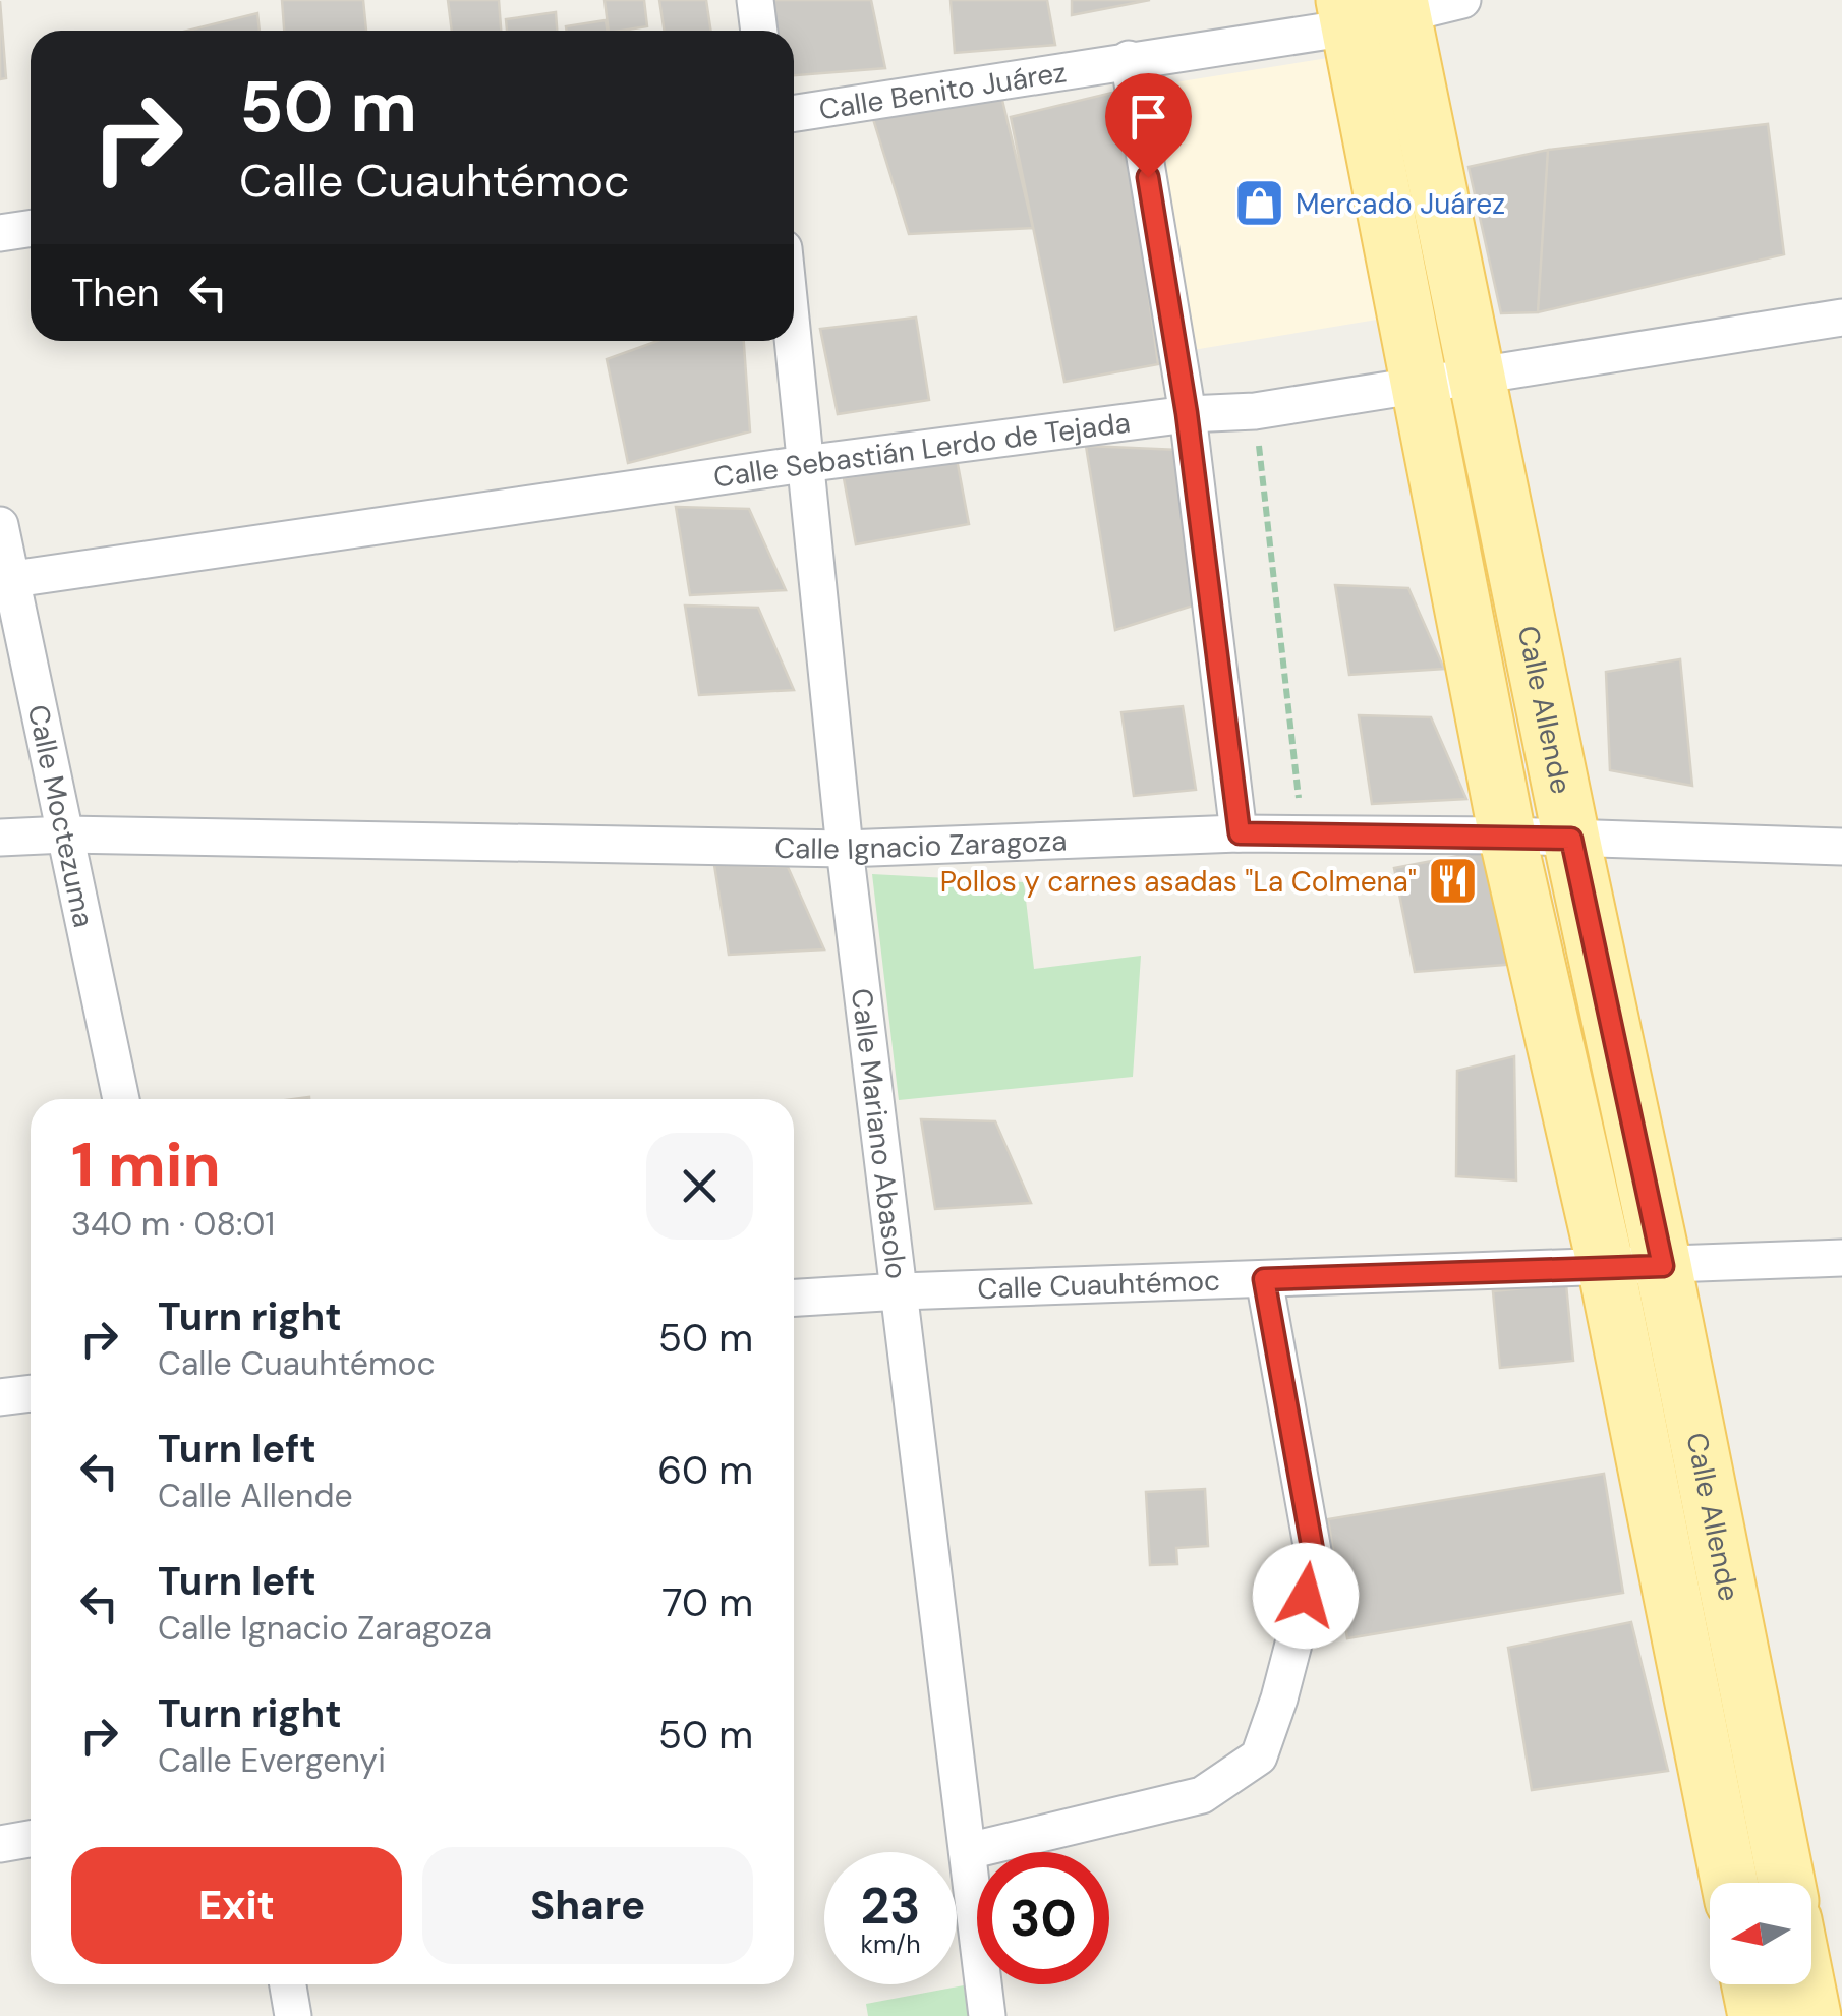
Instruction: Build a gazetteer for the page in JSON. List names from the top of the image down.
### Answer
{
  "streets": {
    "main road": ["Calle Allende"],
    "street": [
      "Calle Benito Juárez",
      "Calle Sebastián Lerdo de Tejada",
      "Calle Moctezuma",
      "Calle Ignacio Zaragoza",
      "Calle Mariano Abasolo",
      "Calle Cuauhtémoc"
    ]
  },
  "crossings": [
    ["Calle Benito Juárez", "Calle Allende"],
    ["Calle Sebastián Lerdo de Tejada", "Calle Allende"],
    ["Calle Sebastián Lerdo de Tejada", "Calle Moctezuma"],
    ["Calle Sebastián Lerdo de Tejada", "Calle Mariano Abasolo"],
    ["Calle Allende", "Calle Ignacio Zaragoza"],
    ["Calle Allende", "Calle Cuauhtémoc"],
    ["Calle Moctezuma", "Calle Ignacio Zaragoza"],
    ["Calle Ignacio Zaragoza", "Calle Mariano Abasolo"],
    ["Calle Mariano Abasolo", "Calle Cuauhtémoc"]
  ],
  "places": {
    "shop": ["Mercado Juárez"],
    "restaurant": ["Pollos y carnes asadas \"La Colmena\""]
  },
  "north": "left",
  "page": {
    "turn": ["50 m", "Calle Cuauhtémoc"],
    "then": "Then",
    "heading": ["1 min", "340 m · 08:01"],
    "list": [
      {
        "name": "Turn right",
        "note": "Calle Cuauhtémoc",
        "value": "50 m"
      },
      {
        "name": "Turn left",
        "note": "Calle Allende",
        "value": "60 m"
      },
      {
        "name": "Turn left",
        "note": "Calle Ignacio Zaragoza",
        "value": "70 m"
      },
      {
        "name": "Turn right",
        "note": "Calle Evergenyi",
        "value": "50 m"
      }
    ],
    "buttons": ["Exit", "Share"],
    "speed": "23 km/h",
    "limit": "30"
  }
}
